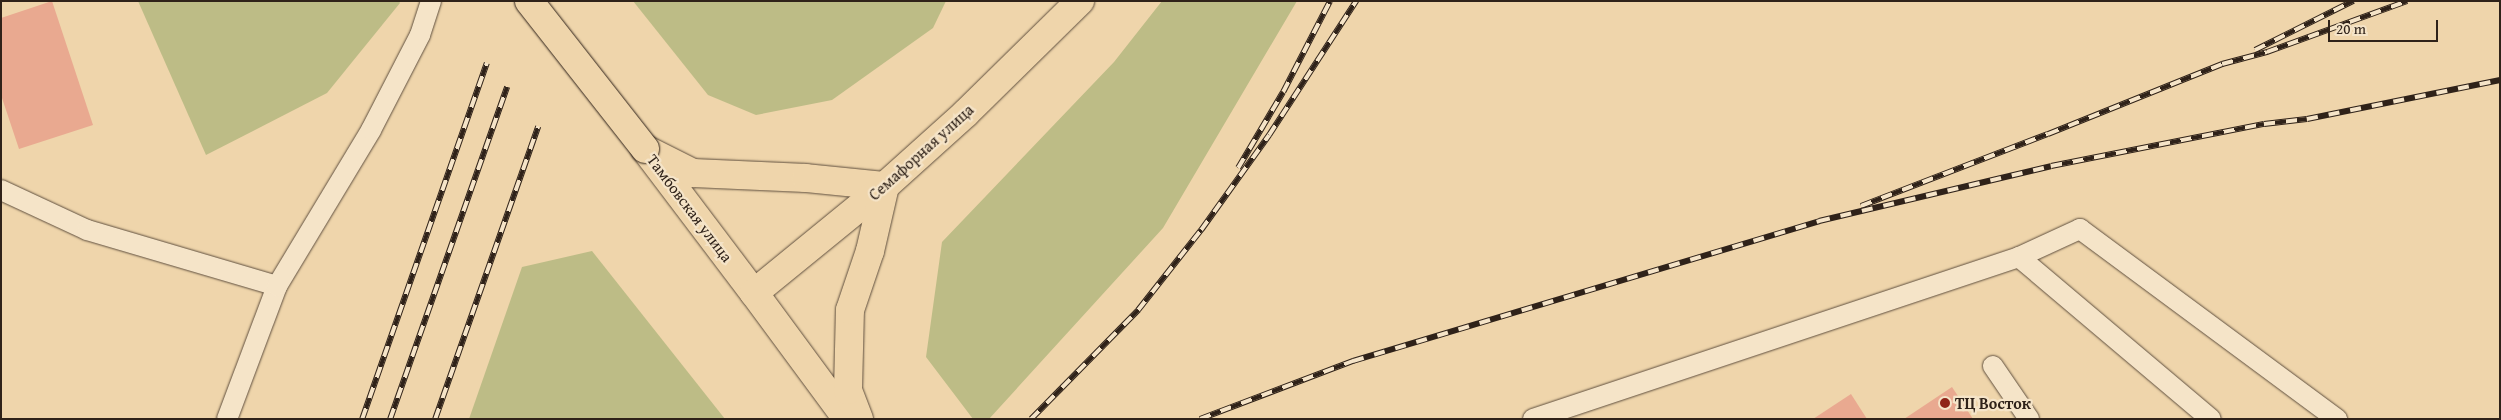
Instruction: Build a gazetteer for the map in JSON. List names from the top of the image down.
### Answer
{
  "streets": {
    "main road": ["Семафорная улица", "Тамбовская улица"]
  },
  "crossings": [
    ["Семафорная улица", "Тамбовская улица"]
  ],
  "places": ["ТЦ Восток"],
  "scale_bar": "20 m"
}
